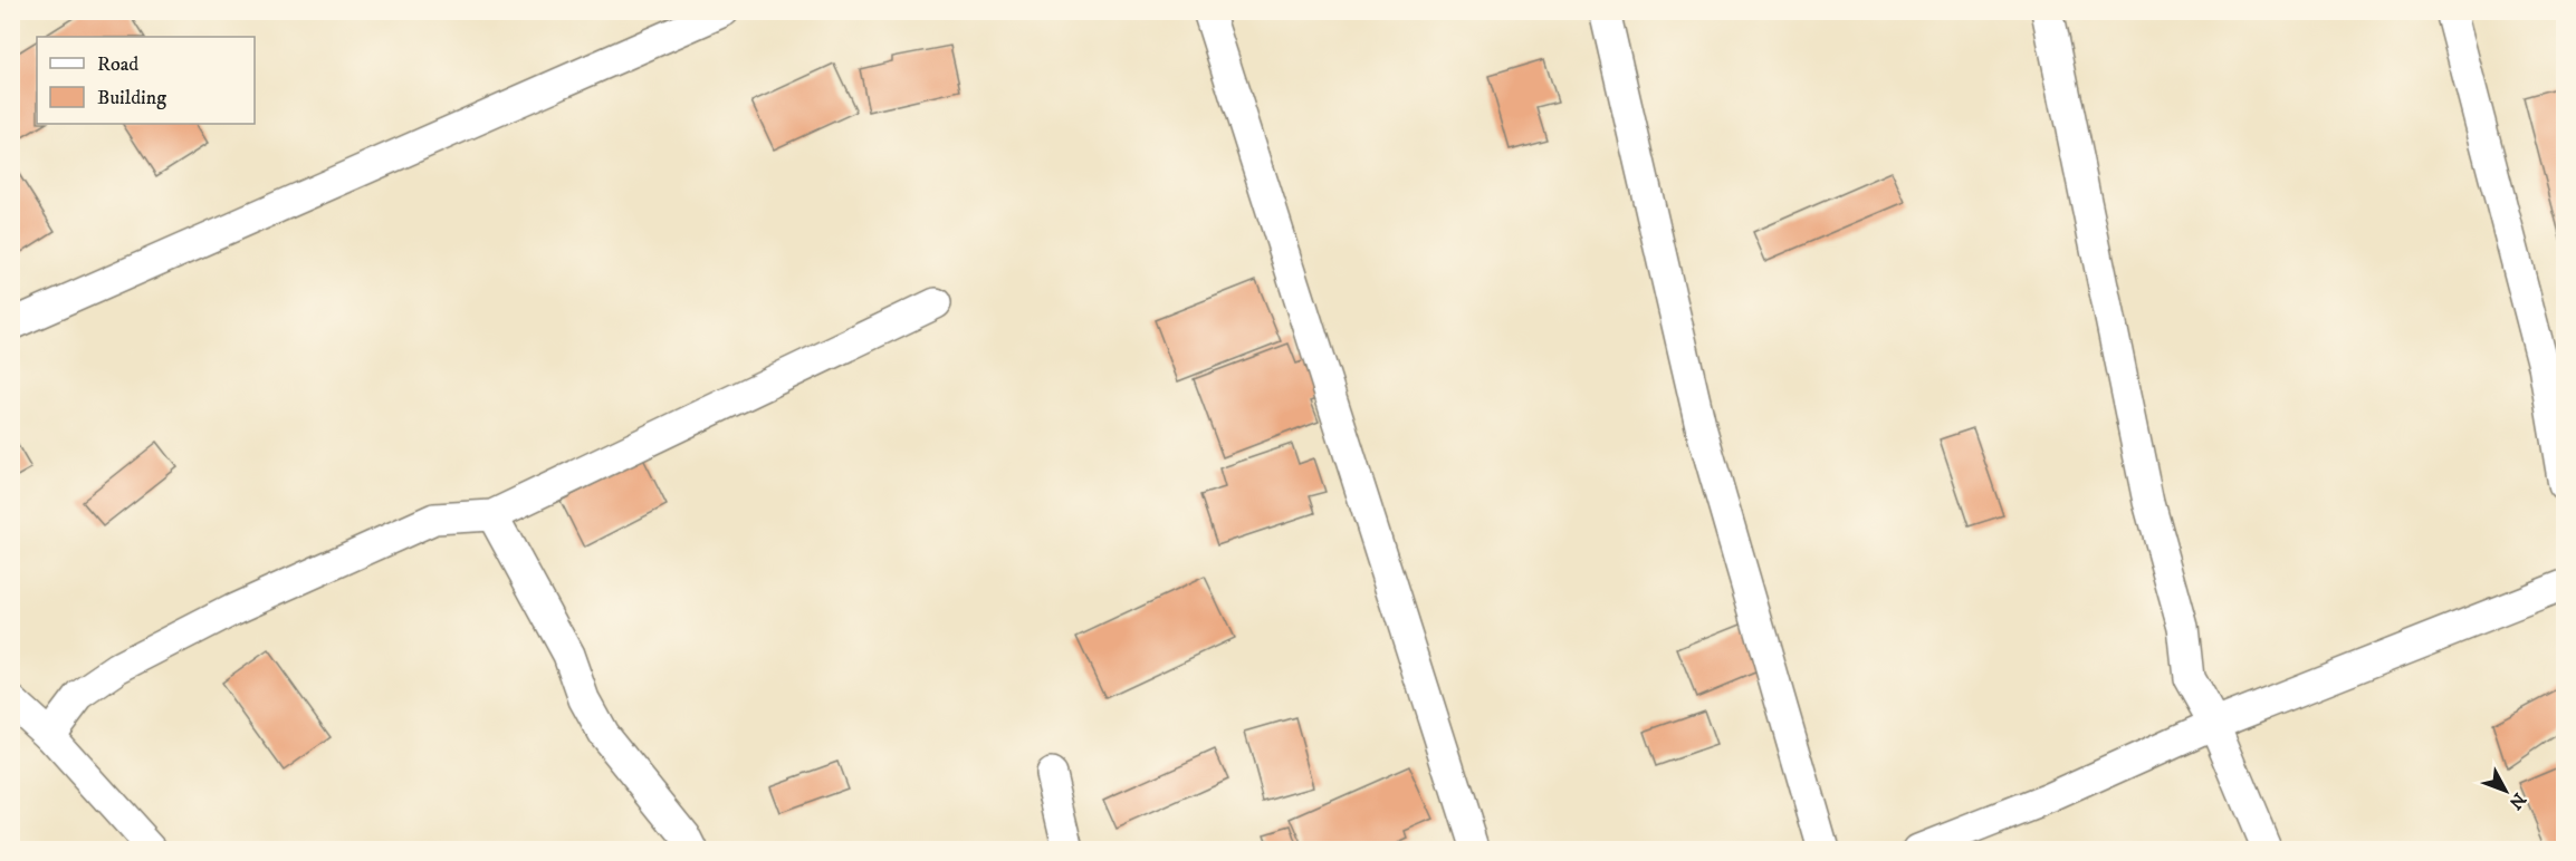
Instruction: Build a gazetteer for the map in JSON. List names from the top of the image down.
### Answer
{
  "legend": ["Road", "Building"],
  "north": "bottom right"
}
